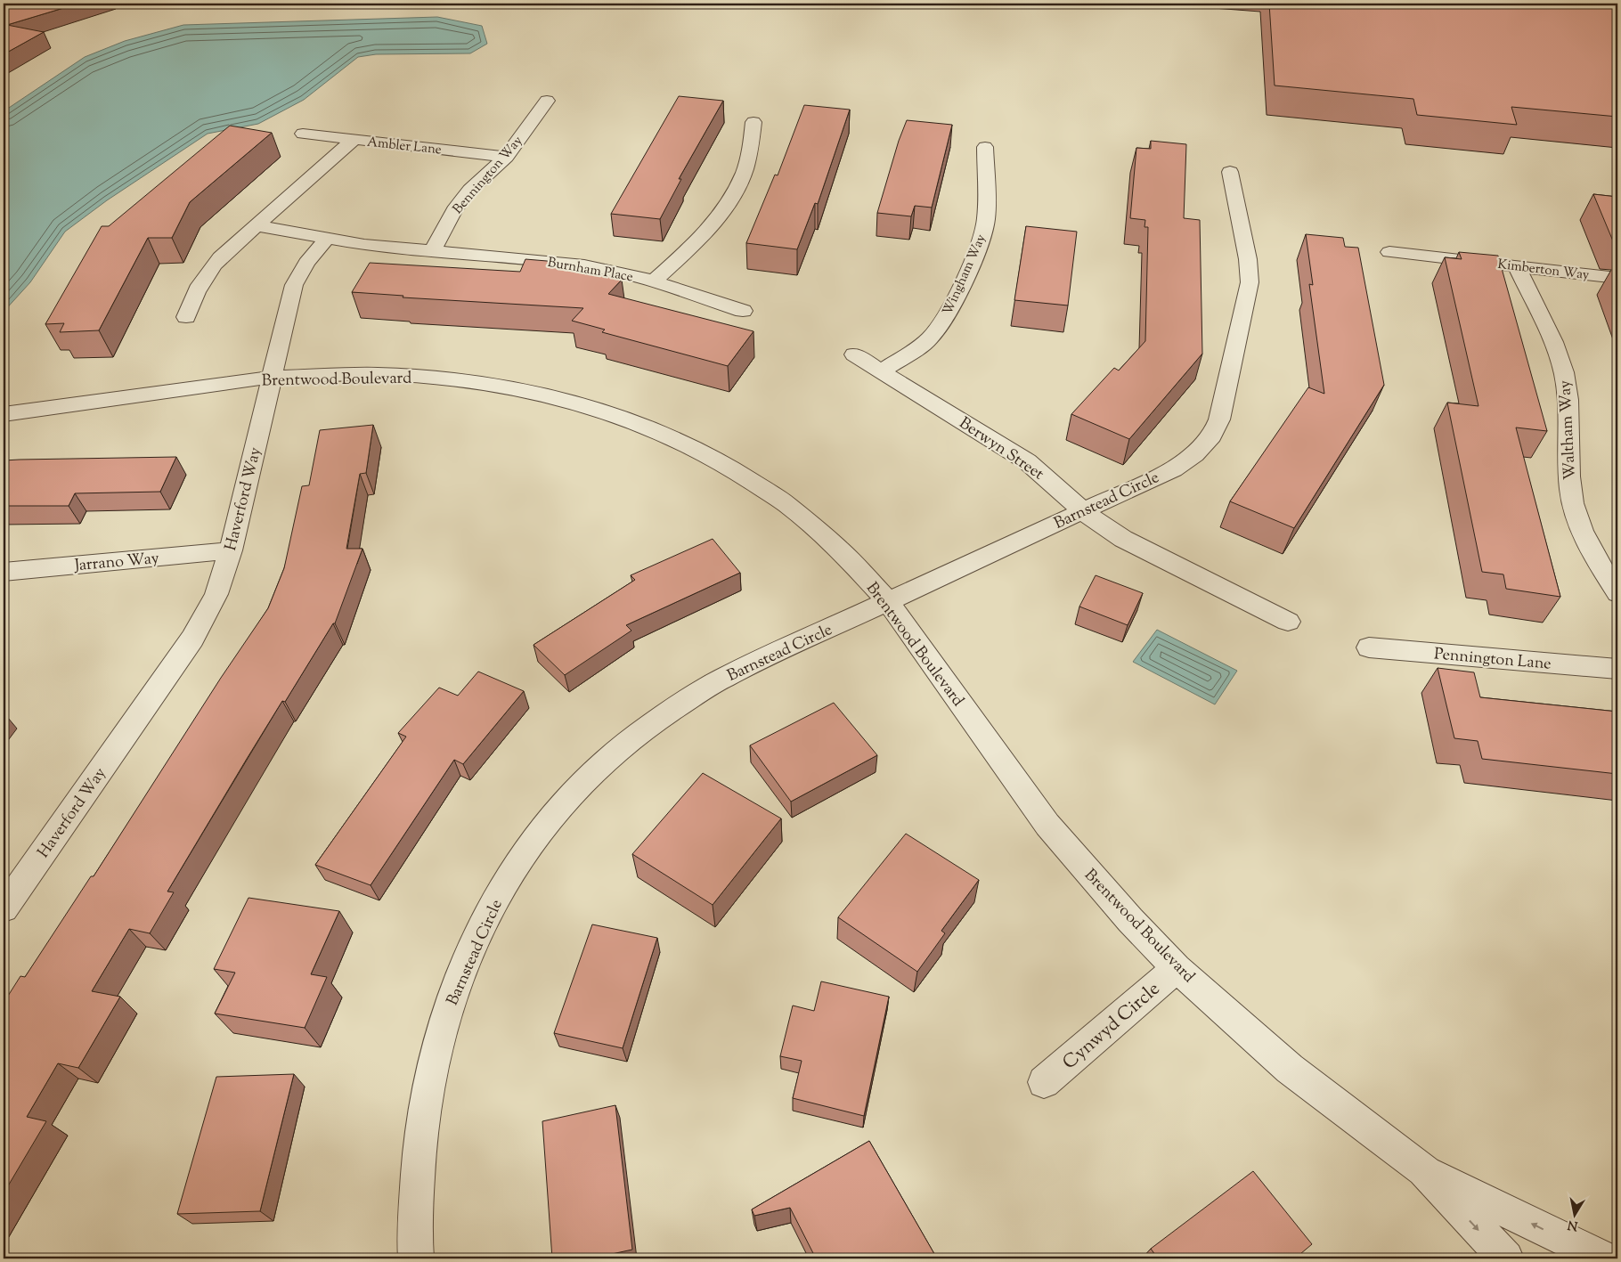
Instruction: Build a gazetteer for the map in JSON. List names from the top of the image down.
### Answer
{
  "streets": {
    "street": [
      "Ambler Lane",
      "Bennington Way",
      "Burnham Place",
      "Kimberton Way",
      "Wingham Way",
      "Brentwood Boulevard",
      "Waltham Way",
      "Berwyn Street",
      "Haverford Way",
      "Barnstead Circle",
      "Jarrano Way",
      "Pennington Lane",
      "Cynwyd Circle"
    ]
  },
  "crossings": [
    ["Ambler Lane", "Bennington Way"],
    ["Bennington Way", "Burnham Place"],
    ["Burnham Place", "Haverford Way"],
    ["Kimberton Way", "Waltham Way"],
    ["Wingham Way", "Berwyn Street"],
    ["Brentwood Boulevard", "Haverford Way"],
    ["Brentwood Boulevard", "Barnstead Circle"],
    ["Brentwood Boulevard", "Cynwyd Circle"],
    ["Berwyn Street", "Barnstead Circle"],
    ["Haverford Way", "Jarrano Way"]
  ],
  "north": "bottom"
}
